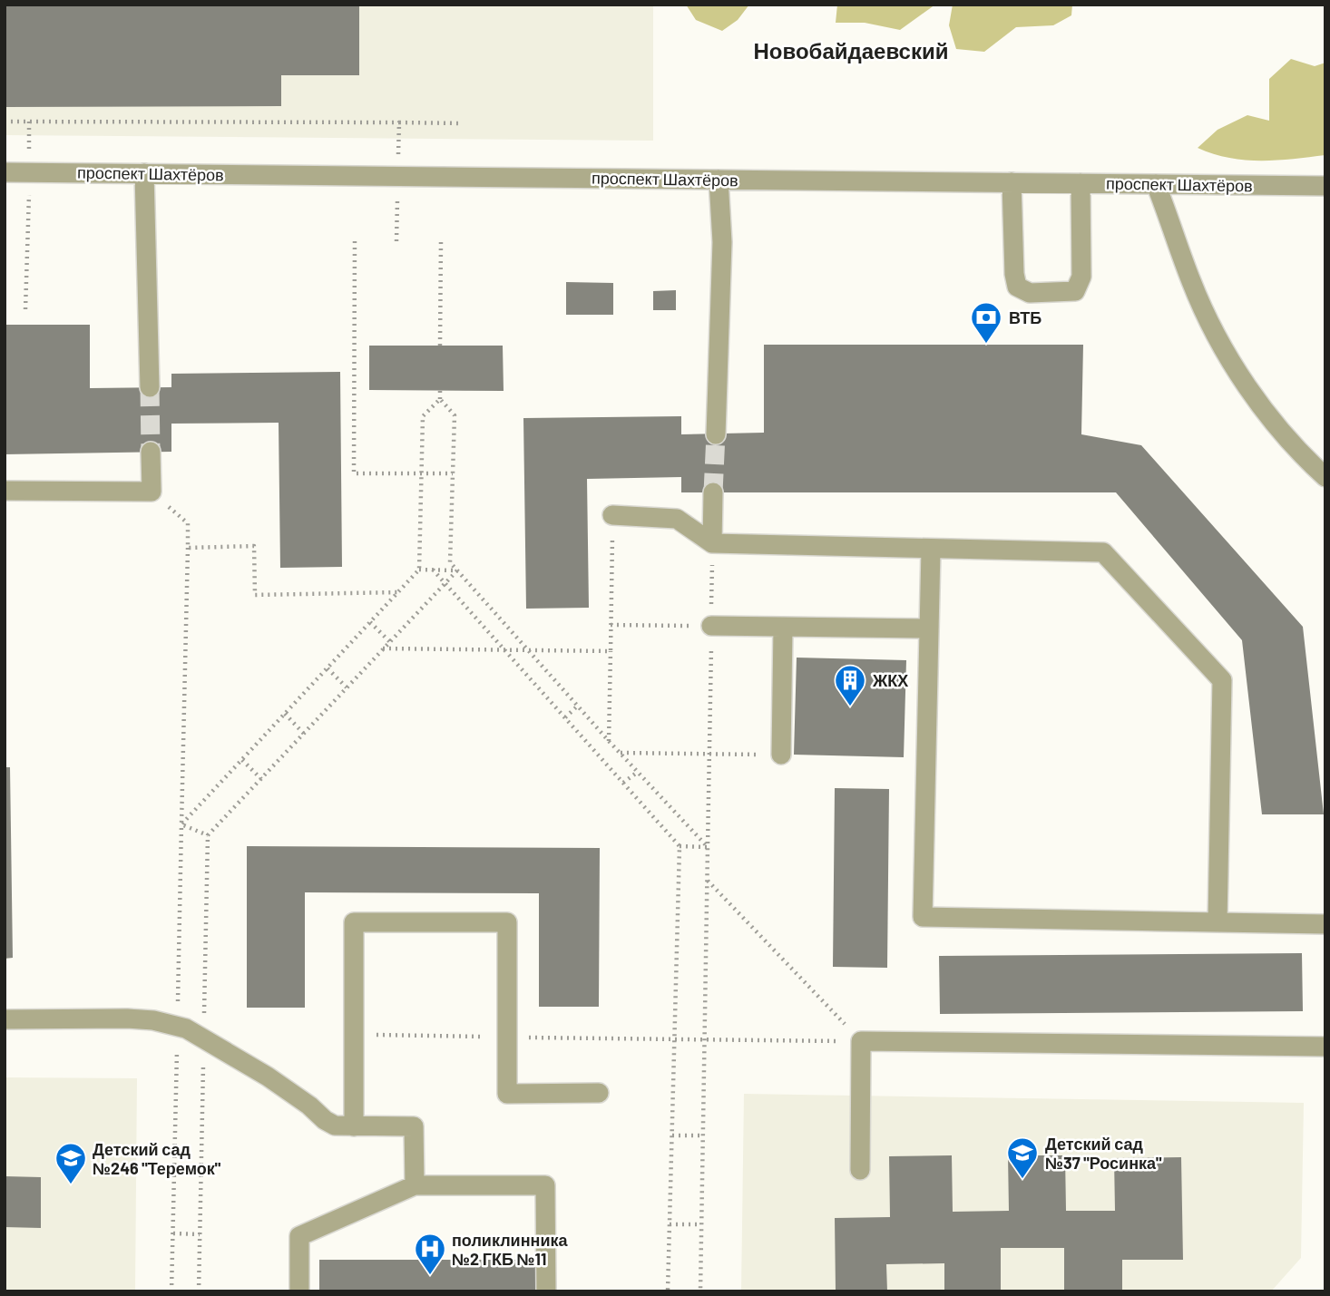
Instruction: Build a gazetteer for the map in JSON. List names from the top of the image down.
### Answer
{
  "streets": {
    "street": ["проспект Шахтёров"]
  },
  "districts": ["Новобайдаевский"],
  "places": {
    "bank": ["ВТБ"],
    "building": ["ЖКХ"],
    "school or university": ["Детский сад №37 \"Росинка\"", "Детский сад №246 \"Теремок\""],
    "hospital": ["поликлинника №2 ГКБ №11"]
  }
}
